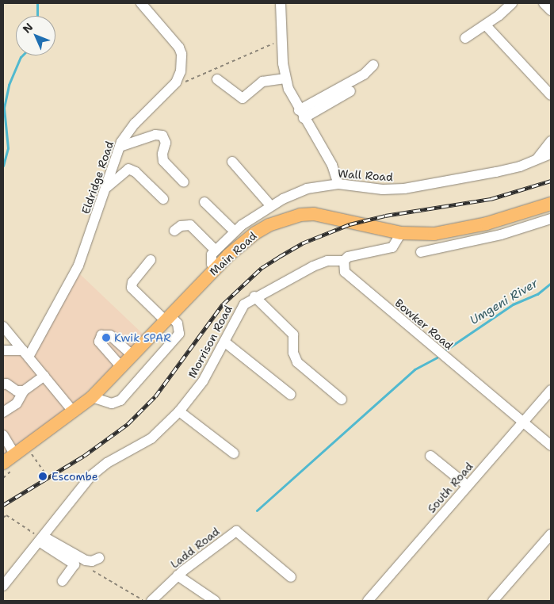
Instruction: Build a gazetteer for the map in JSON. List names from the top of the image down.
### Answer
{
  "streets": {
    "main road": ["Main Road"],
    "street": [
      "Wall Road",
      "Eldridge Road",
      "Bowker Road",
      "Morrison Road",
      "South Road",
      "Ladd Road"
    ]
  },
  "crossings": [
    ["Bowker Road", "Morrison Road"],
    ["Bowker Road", "South Road"]
  ],
  "water": ["Umgeni River"],
  "places": ["Kwik SPAR", "Escombe"],
  "north": "top left"
}
